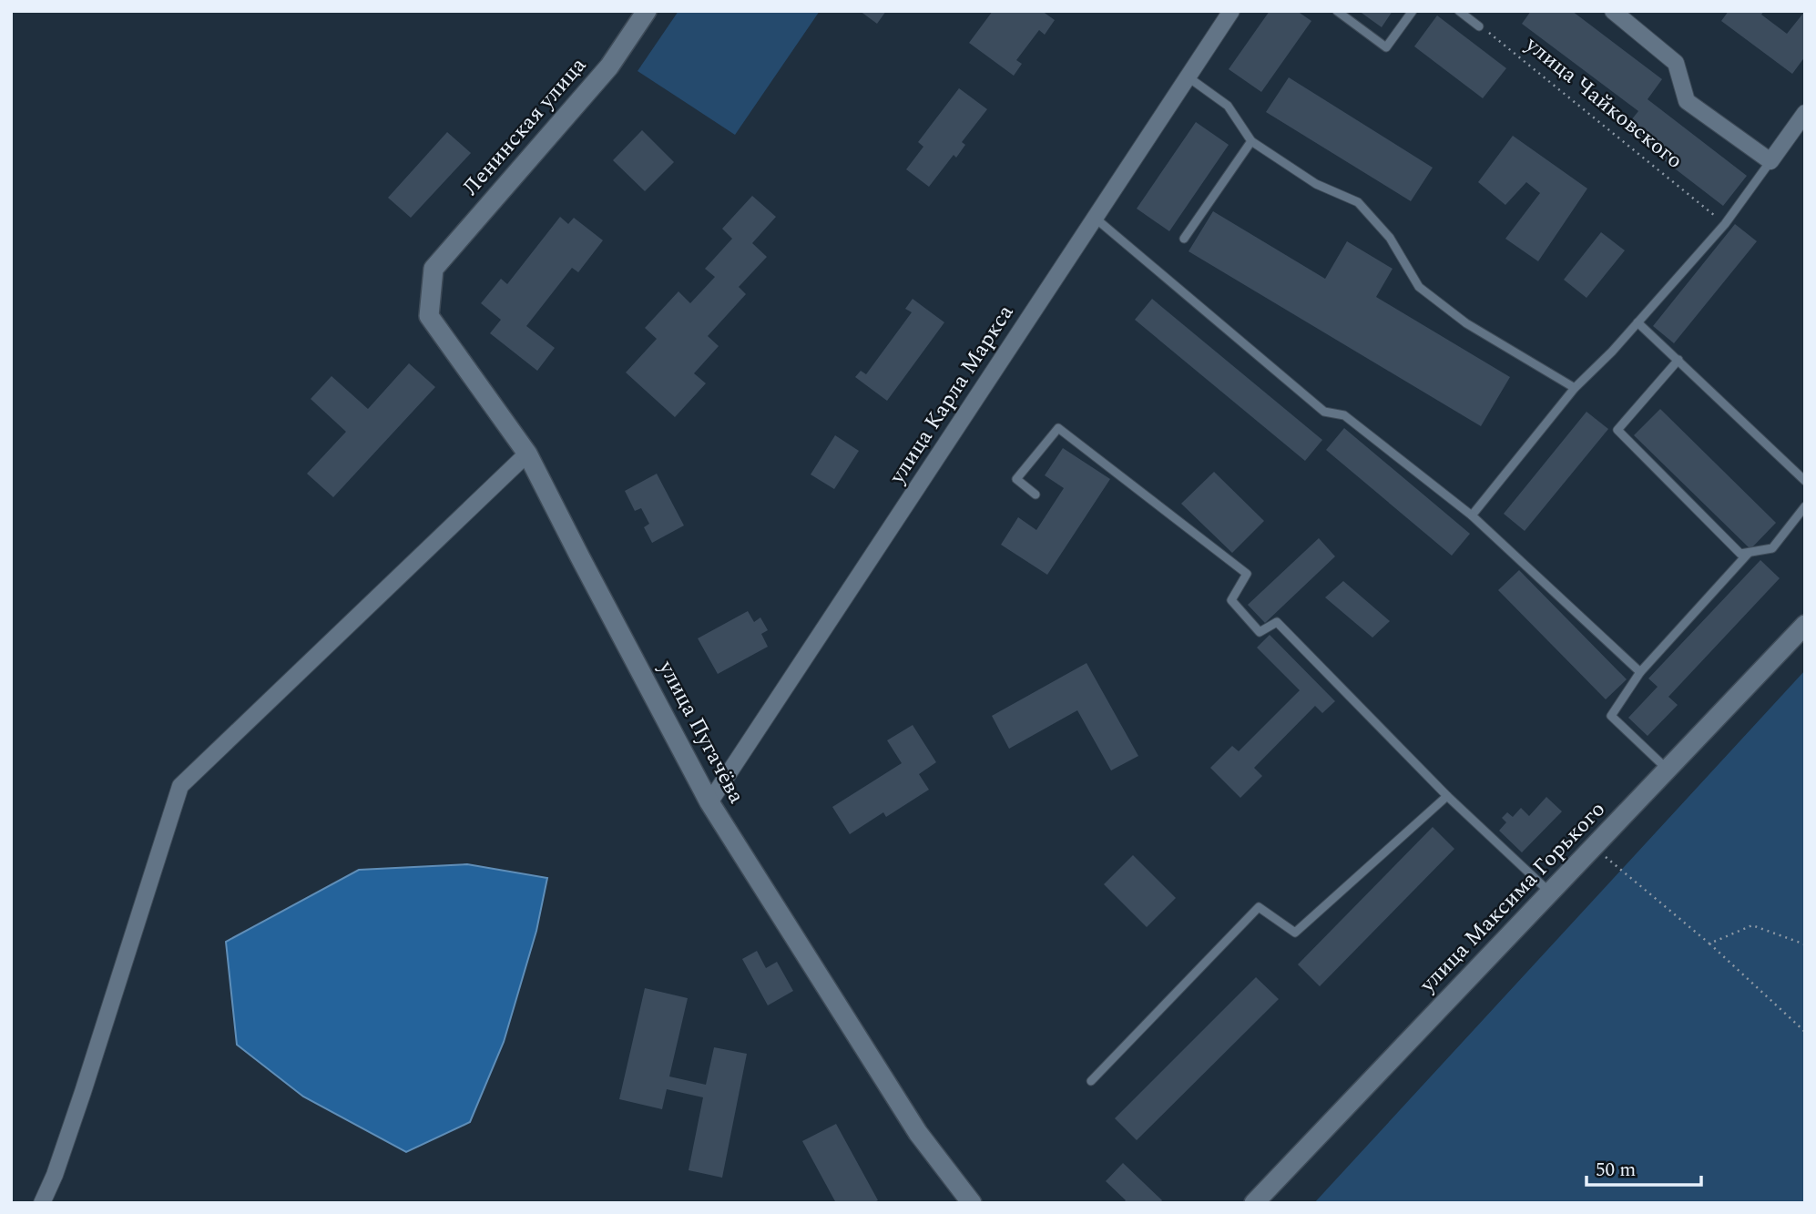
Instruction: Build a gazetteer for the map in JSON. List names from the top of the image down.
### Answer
{
  "streets": {
    "street": [
      "Ленинская улица",
      "улица Карла Маркса",
      "улица Пугачёва",
      "улица Максима Горького"
    ],
    "path": ["улица Чайковского"]
  },
  "crossings": [
    ["Ленинская улица", "улица Пугачёва"],
    ["улица Карла Маркса", "улица Пугачёва"]
  ],
  "scale_bar": "50 m"
}
